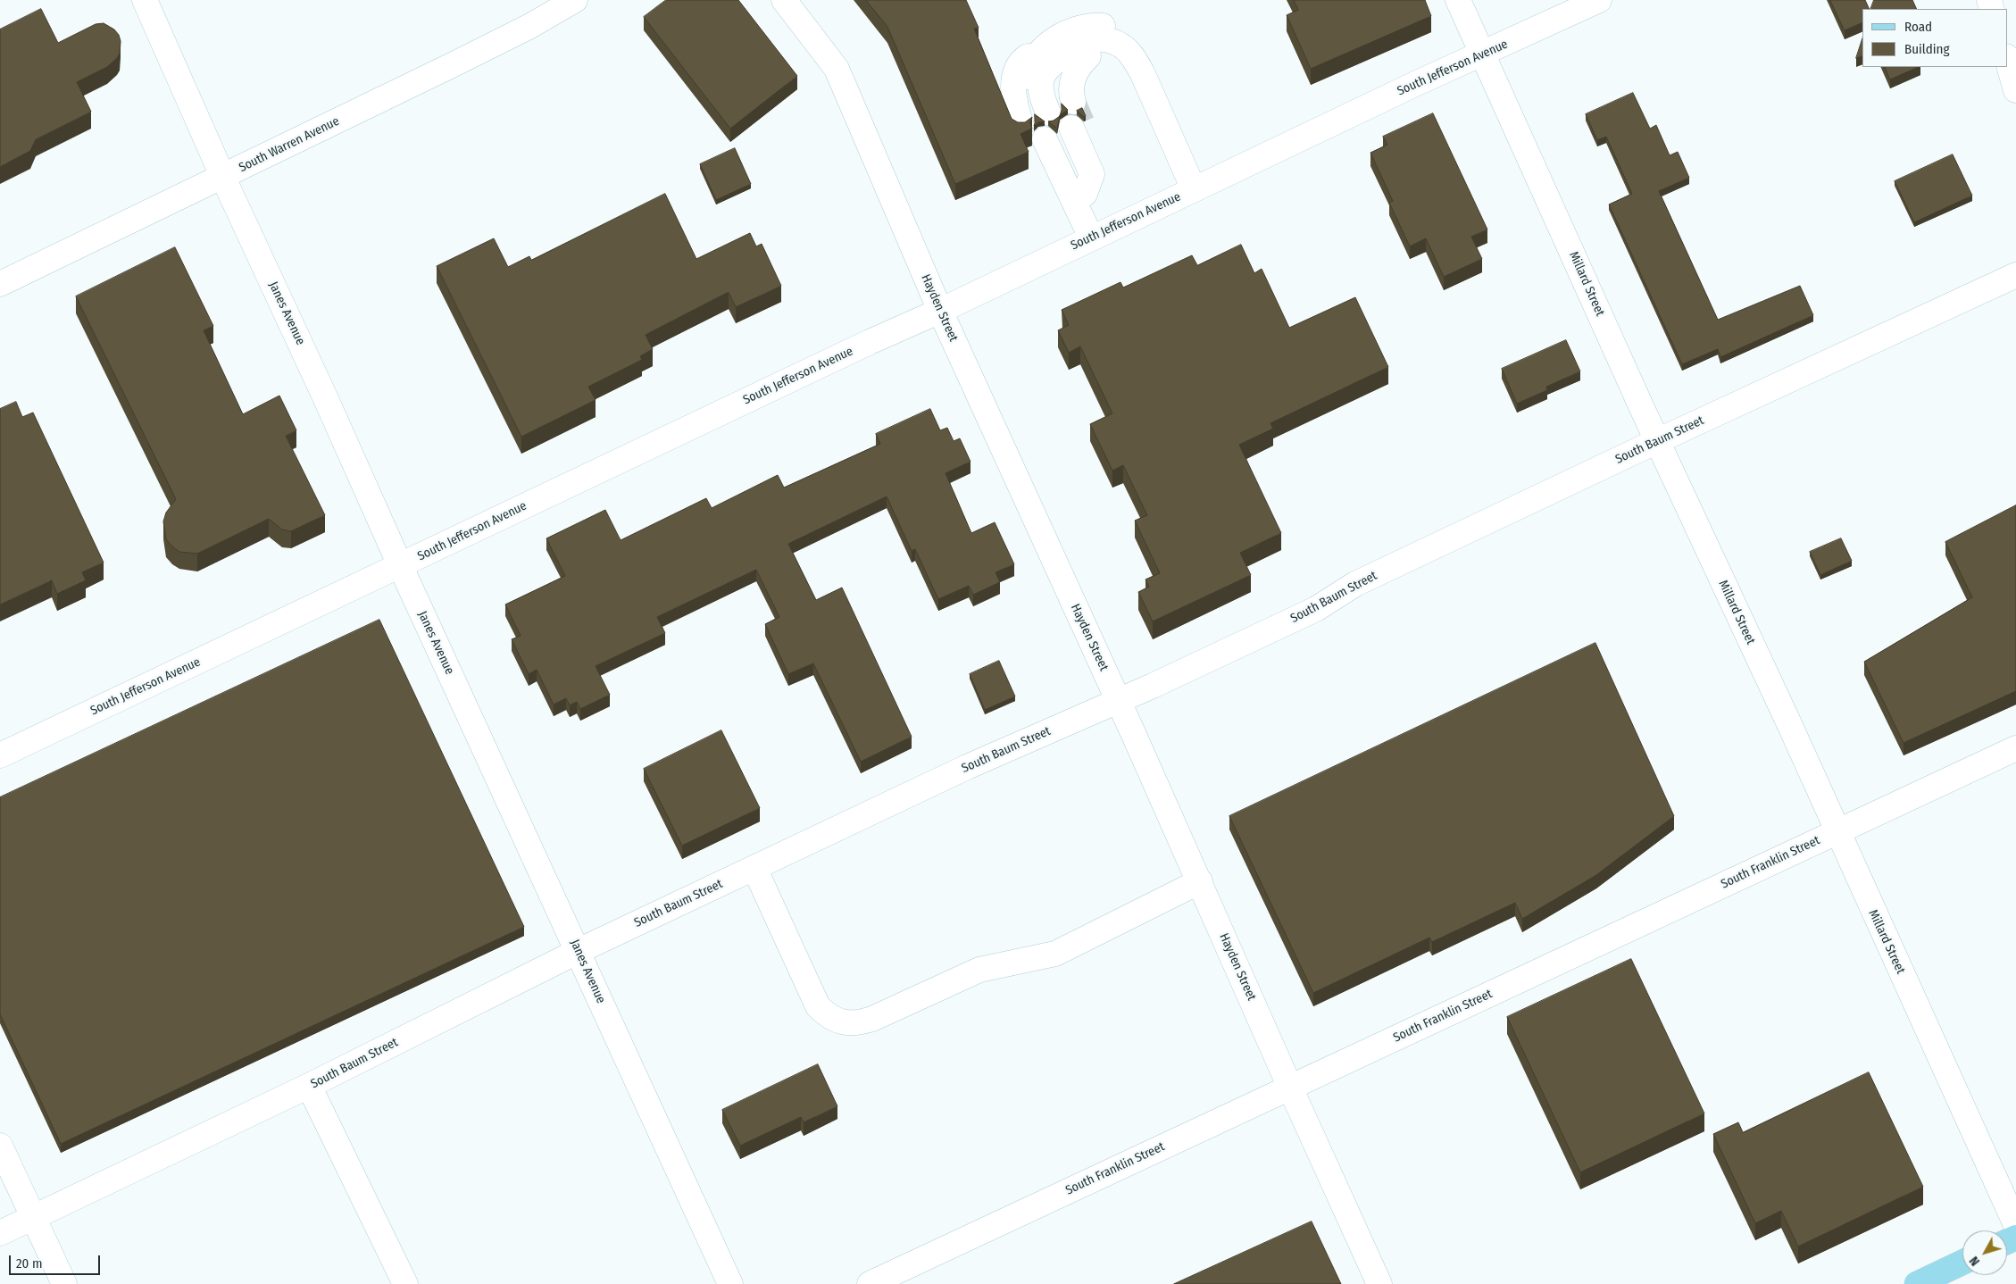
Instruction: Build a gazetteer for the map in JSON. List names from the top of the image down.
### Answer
{
  "streets": {
    "street": [
      "South Jefferson Avenue",
      "South Warren Avenue",
      "Millard Street",
      "Hayden Street",
      "Janes Avenue",
      "South Baum Street",
      "South Franklin Street"
    ]
  },
  "crossings": [
    ["South Jefferson Avenue", "Millard Street"],
    ["South Jefferson Avenue", "Hayden Street"],
    ["South Jefferson Avenue", "Janes Avenue"],
    ["South Warren Avenue", "Janes Avenue"],
    ["Millard Street", "South Baum Street"],
    ["Millard Street", "South Franklin Street"],
    ["Hayden Street", "South Baum Street"],
    ["Hayden Street", "South Franklin Street"],
    ["Janes Avenue", "South Baum Street"]
  ],
  "legend": ["Road", "Building"],
  "scale_bar": "20 m",
  "north": "bottom left"
}
